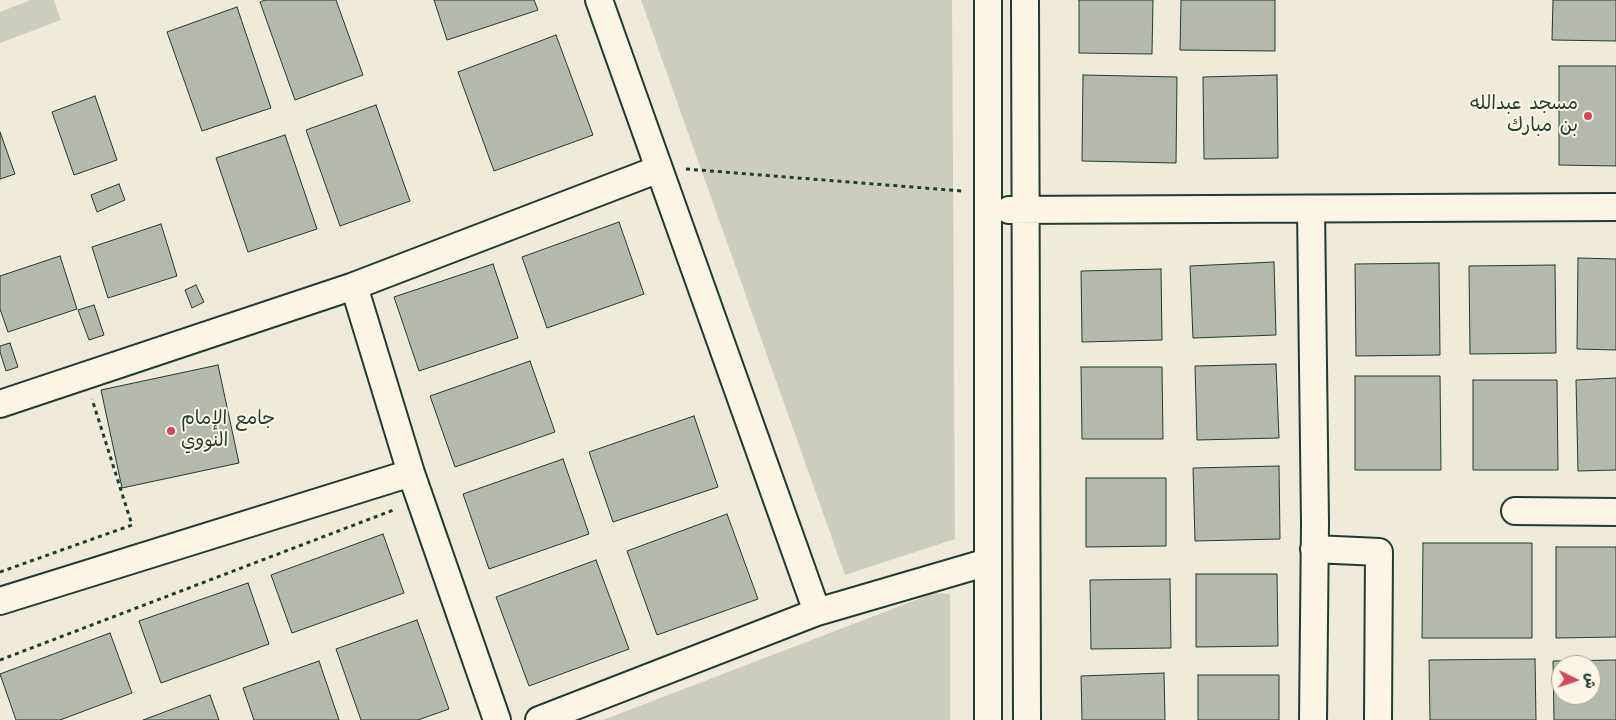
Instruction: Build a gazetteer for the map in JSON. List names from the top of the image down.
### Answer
{
  "places": ["مسجد عبدالله بن مبارك", "جامع الإمام النووي"],
  "north": "right"
}
